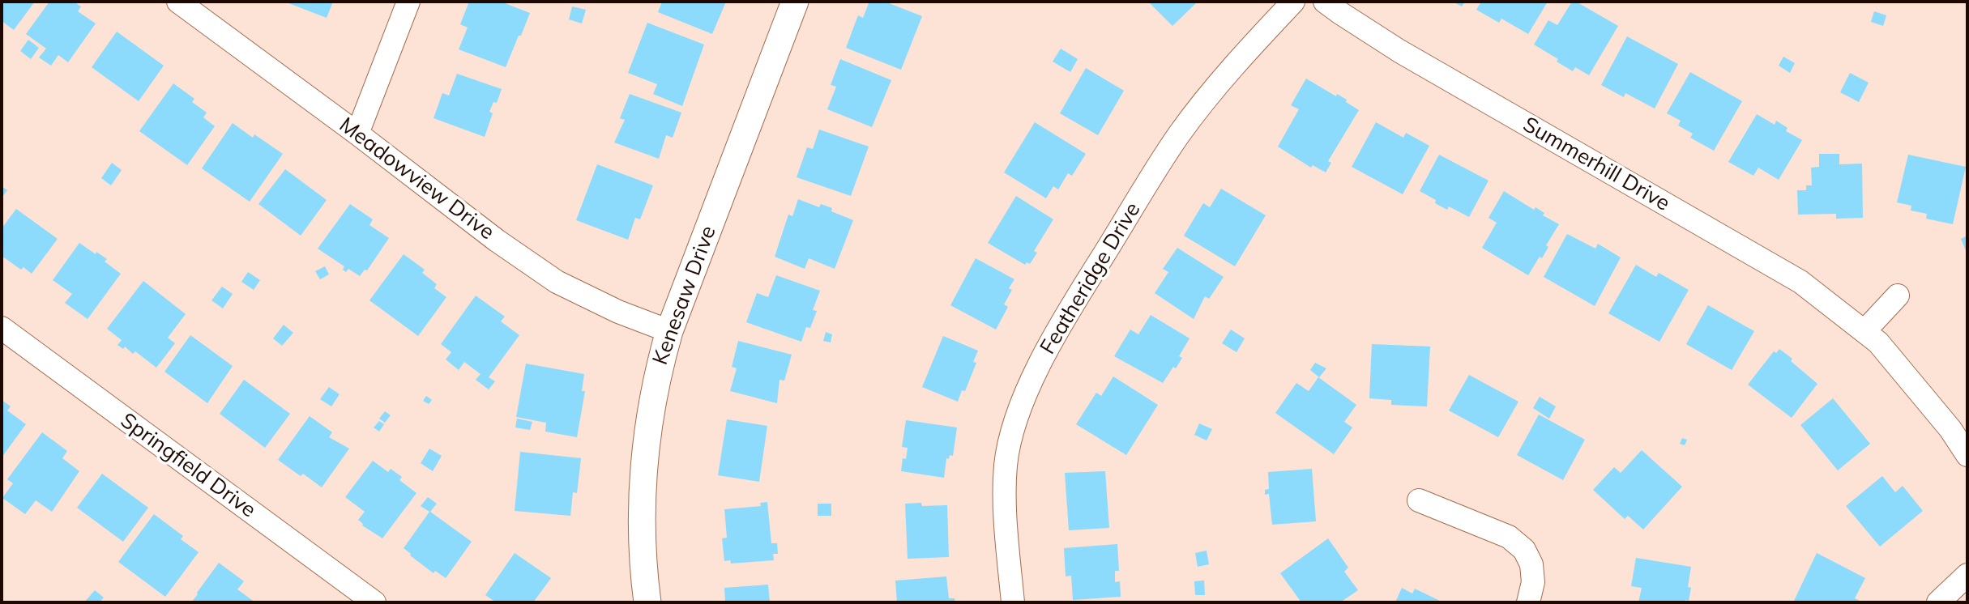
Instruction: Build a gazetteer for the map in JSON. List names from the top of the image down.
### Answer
{
  "streets": {
    "street": [
      "Summerhill Drive",
      "Meadowview Drive",
      "Featheridge Drive",
      "Kenesaw Drive",
      "Springfield Drive"
    ]
  },
  "crossings": [
    ["Meadowview Drive", "Kenesaw Drive"]
  ]
}
